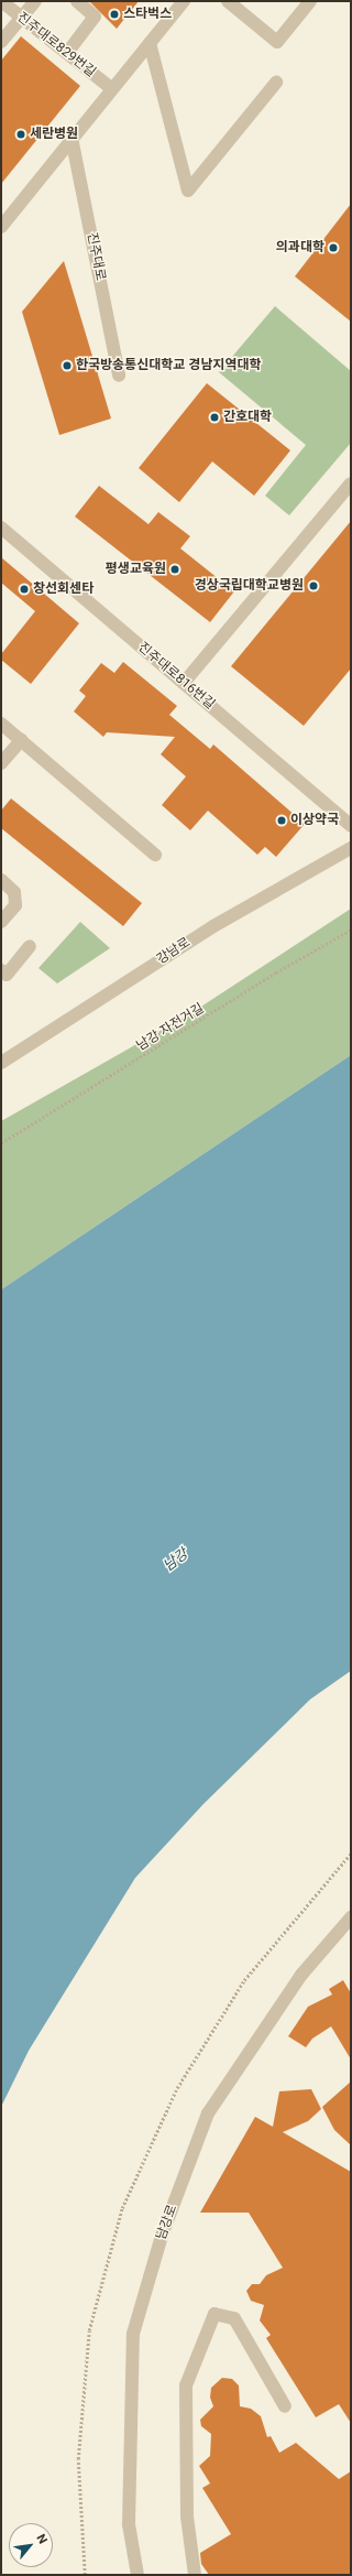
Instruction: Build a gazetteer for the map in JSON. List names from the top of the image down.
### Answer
{
  "streets": {
    "street": [
      "진주대로829번길",
      "진주대로",
      "진주대로816번길",
      "강남로",
      "남강로"
    ],
    "path": ["남강 자전거길"]
  },
  "water": ["남강"],
  "places": [
    "스타벅스",
    "세란병원",
    "의과대학",
    "한국방송통신대학교 경남지역대학",
    "간호대학",
    "평생교육원",
    "경상국립대학교병원",
    "창선회센타",
    "이상약국"
  ],
  "north": "top right"
}
